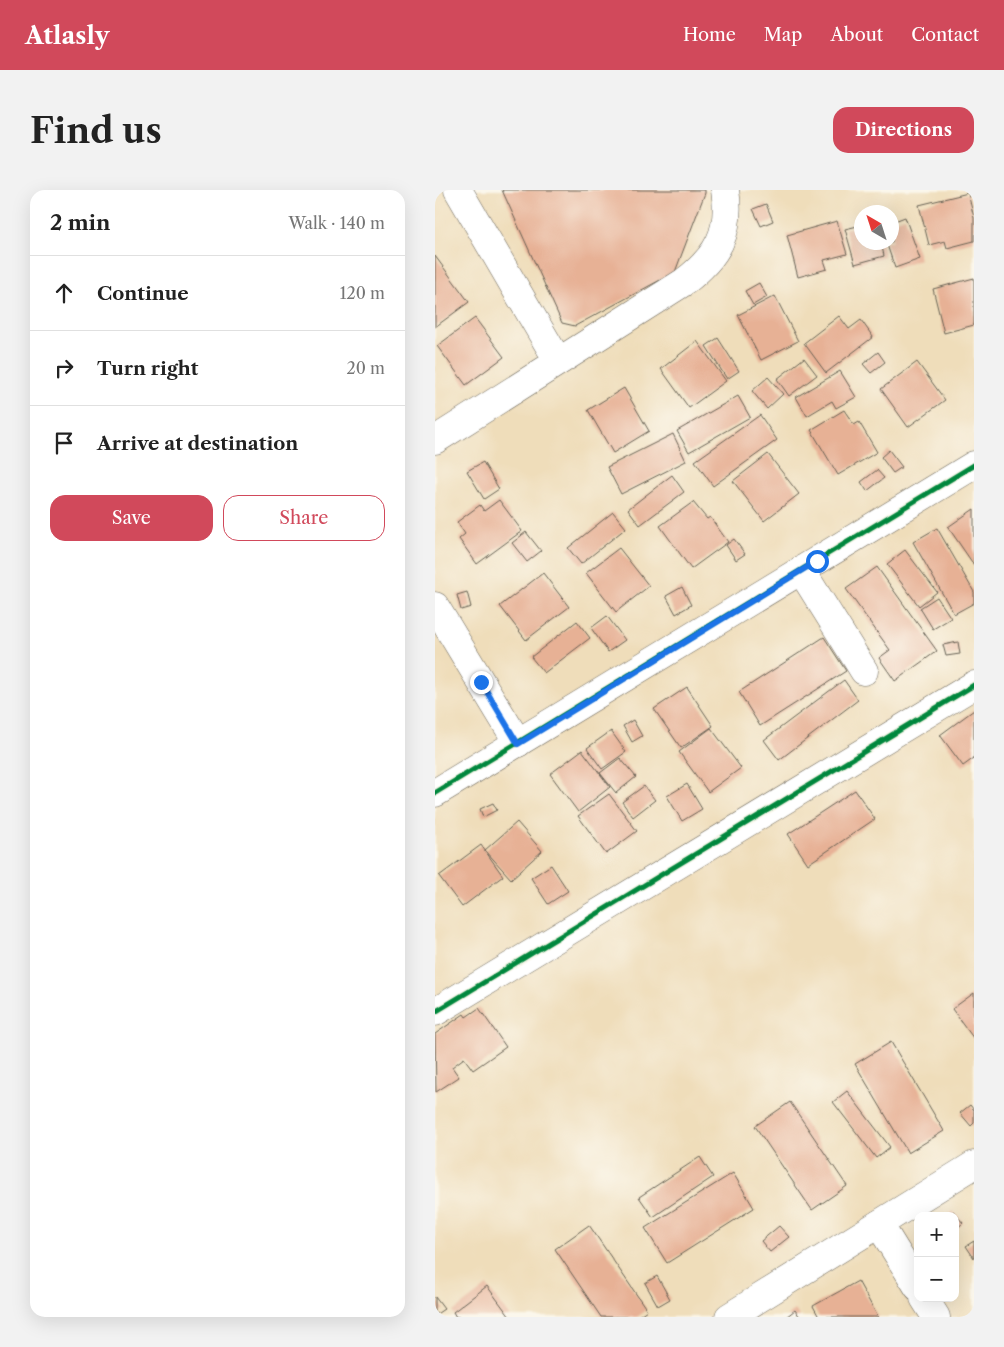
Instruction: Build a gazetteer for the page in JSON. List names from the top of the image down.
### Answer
{
  "north": "top left",
  "page": {
    "header": "Atlasly",
    "nav": [
      "Home",
      "Map",
      "About",
      "Contact"
    ],
    "buttons": [
      "Directions",
      ["Save", "Share"]
    ],
    "title": "Find us",
    "heading": ["2 min", "Walk · 140 m"],
    "list": [
      ["Continue", "120 m"],
      ["Turn right", "20 m"],
      "Arrive at destination"
    ],
    "map_buttons": ["+", "−"]
  }
}
